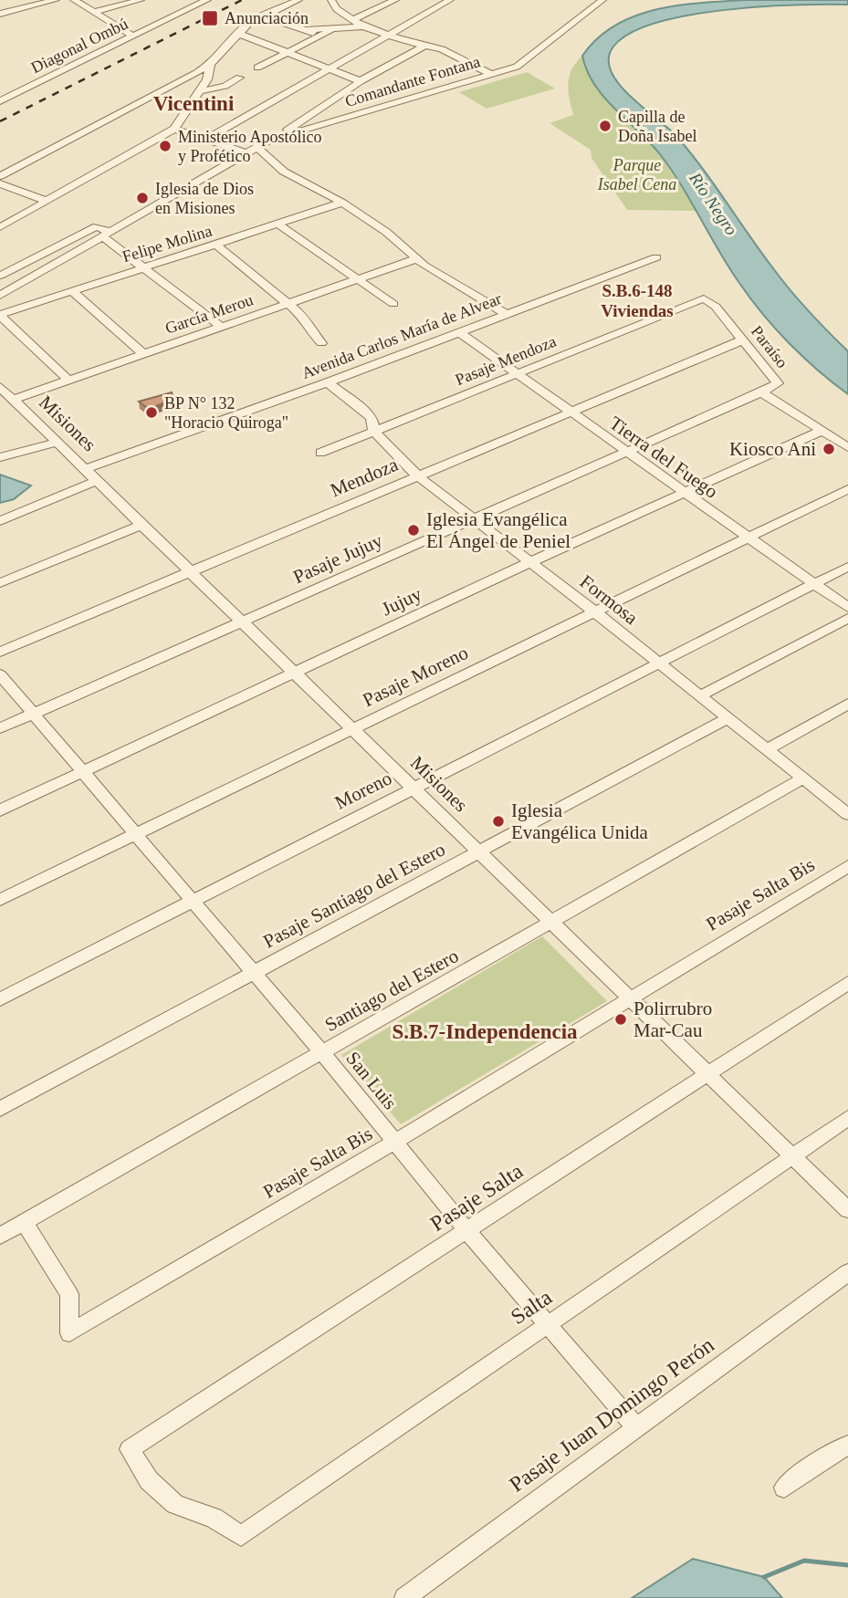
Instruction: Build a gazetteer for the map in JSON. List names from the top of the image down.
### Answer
{
  "streets": {
    "street": [
      "Diagonal Ombú",
      "Comandante Fontana",
      "Felipe Molina",
      "García Merou",
      "Avenida Carlos María de Alvear",
      "Paraíso",
      "Pasaje Mendoza",
      "Misiones",
      "Tierra del Fuego",
      "Mendoza",
      "Pasaje Jujuy",
      "Formosa",
      "Jujuy",
      "Pasaje Moreno",
      "Moreno",
      "Pasaje Salta Bis",
      "Pasaje Santiago del Estero",
      "Santiago del Estero",
      "San Luis",
      "Pasaje Salta",
      "Salta",
      "Pasaje Juan Domingo Perón"
    ]
  },
  "crossings": [
    ["García Merou", "Misiones"],
    ["Avenida Carlos María de Alvear", "Misiones"],
    ["Avenida Carlos María de Alvear", "Tierra del Fuego"],
    ["Avenida Carlos María de Alvear", "Formosa"],
    ["Paraíso", "Pasaje Mendoza"],
    ["Paraíso", "Mendoza"],
    ["Paraíso", "Pasaje Jujuy"],
    ["Paraíso", "Jujuy"],
    ["Pasaje Mendoza", "Tierra del Fuego"],
    ["Pasaje Mendoza", "Formosa"],
    ["Misiones", "Mendoza"],
    ["Misiones", "Pasaje Jujuy"],
    ["Misiones", "Jujuy"],
    ["Misiones", "Pasaje Moreno"],
    ["Misiones", "Moreno"],
    ["Misiones", "Pasaje Salta Bis"],
    ["Misiones", "Pasaje Santiago del Estero"],
    ["Misiones", "Santiago del Estero"],
    ["Misiones", "Pasaje Salta"],
    ["Misiones", "Salta"],
    ["Tierra del Fuego", "Mendoza"],
    ["Tierra del Fuego", "Pasaje Jujuy"],
    ["Tierra del Fuego", "Jujuy"],
    ["Tierra del Fuego", "Pasaje Moreno"],
    ["Tierra del Fuego", "Moreno"],
    ["Mendoza", "Formosa"],
    ["Pasaje Jujuy", "Formosa"],
    ["Pasaje Jujuy", "San Luis"],
    ["Formosa", "Jujuy"],
    ["Formosa", "Pasaje Moreno"],
    ["Formosa", "Moreno"],
    ["Formosa", "Pasaje Santiago del Estero"],
    ["Formosa", "Santiago del Estero"],
    ["Jujuy", "San Luis"],
    ["Pasaje Moreno", "San Luis"],
    ["Moreno", "San Luis"],
    ["Pasaje Salta Bis", "Santiago del Estero"],
    ["Pasaje Salta Bis", "San Luis"],
    ["Pasaje Santiago del Estero", "San Luis"],
    ["Santiago del Estero", "San Luis"],
    ["San Luis", "Pasaje Salta"],
    ["San Luis", "Salta"],
    ["San Luis", "Pasaje Juan Domingo Perón"],
    ["Pasaje Salta", "Salta"]
  ],
  "districts": ["Vicentini", "S.B.6-148 Viviendas", "S.B.7-Independencia"],
  "water": ["Río Negro"],
  "parks": ["Parque Isabel Cena"],
  "places": {
    "transit": ["Anunciación"],
    "other": [
      "Capilla de Doña Isabel",
      "Ministerio Apostólico y Profético",
      "Iglesia de Dios en Misiones",
      "BP N° 132 \"Horacio Quiroga\"",
      "Kiosco Ani",
      "Iglesia Evangélica El Ángel de Peniel",
      "Iglesia Evangélica Unida",
      "Polirrubro Mar-Cau"
    ]
  }
}
